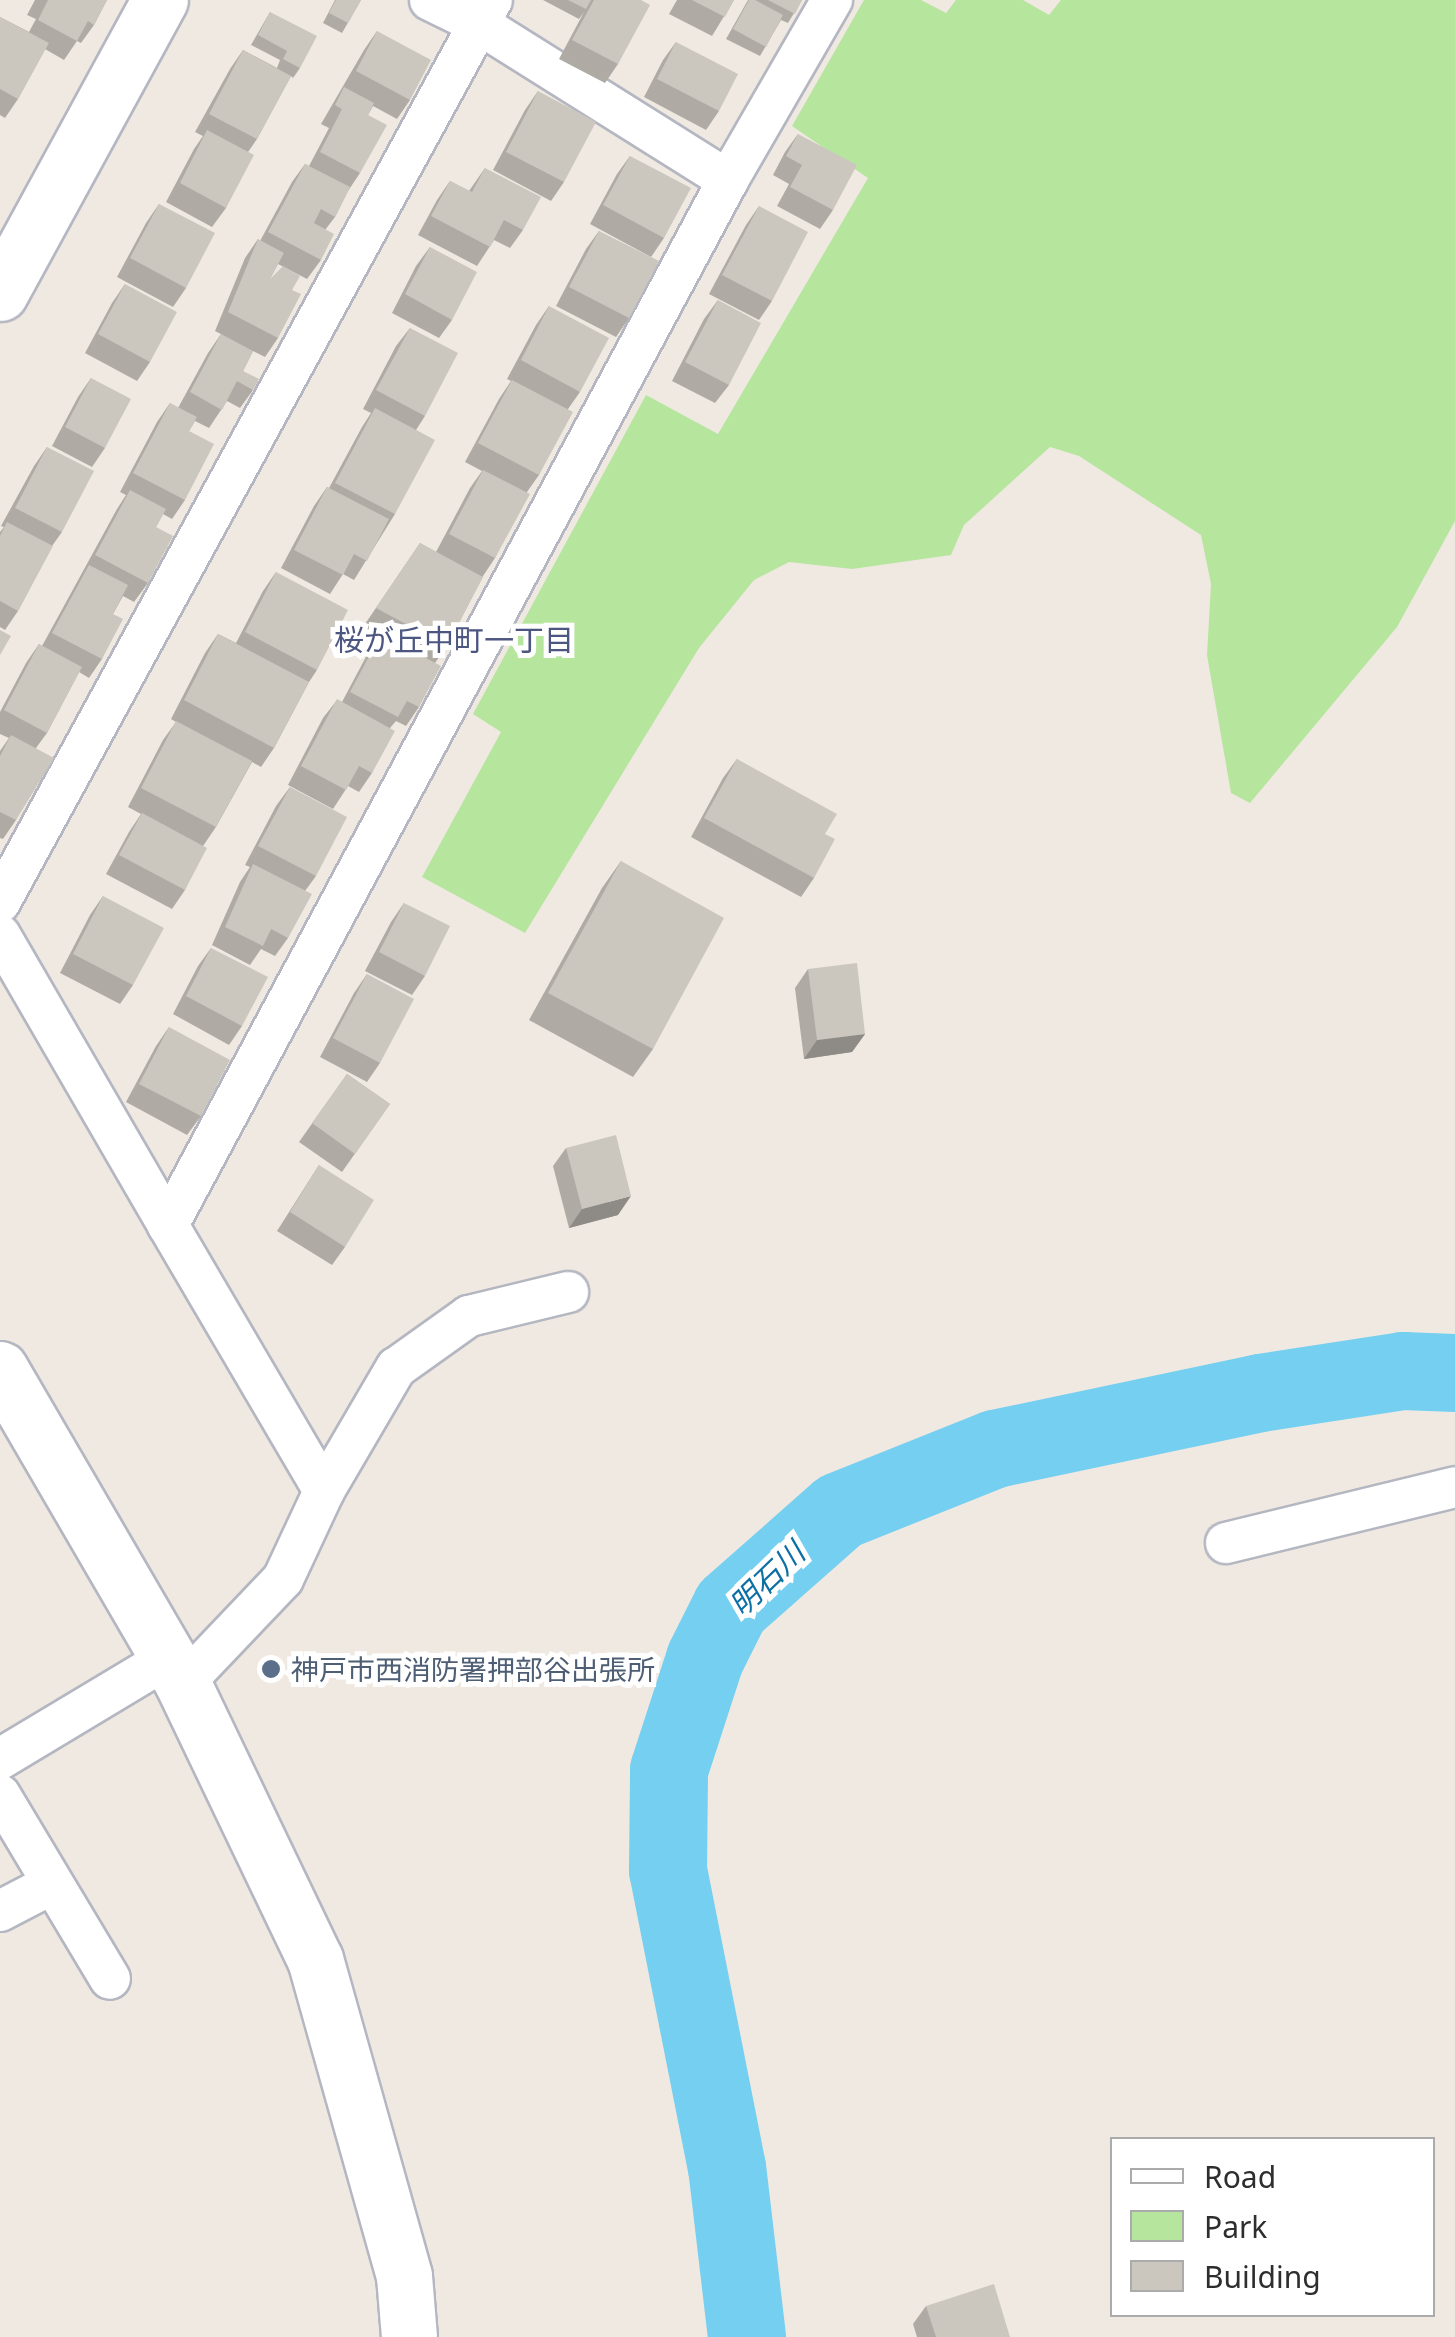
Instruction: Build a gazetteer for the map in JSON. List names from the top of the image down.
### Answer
{
  "districts": ["桜が丘中町一丁目"],
  "water": ["明石川"],
  "places": ["神戸市西消防署押部谷出張所"],
  "legend": ["Road", "Park", "Building"]
}
